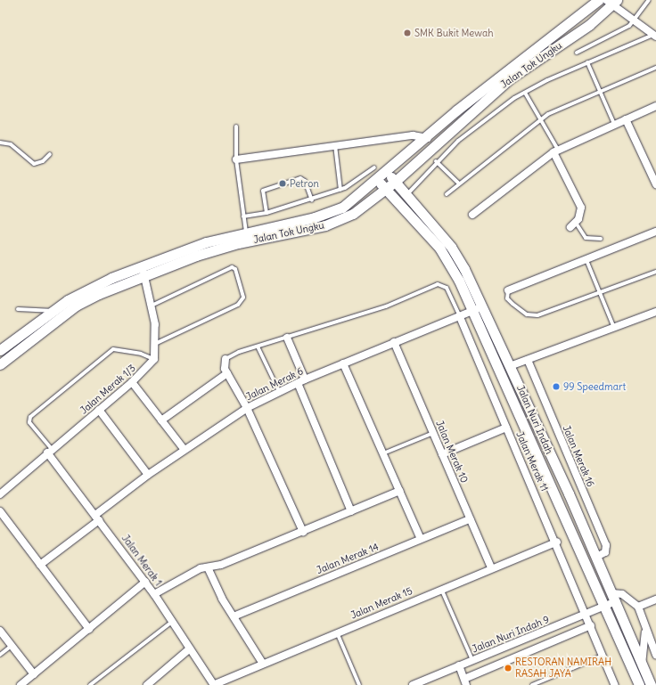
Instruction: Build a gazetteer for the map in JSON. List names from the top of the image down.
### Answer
{
  "streets": {
    "main road": ["Jalan Tok Ungku", "Jalan Nuri Indah"],
    "street": [
      "Jalan Merak 6",
      "Jalan Merak 1/3",
      "Jalan Merak 10",
      "Jalan Merak 16",
      "Jalan Merak 11",
      "Jalan Merak 14",
      "Jalan Merak 1",
      "Jalan Merak 15",
      "Jalan Nuri Indah 9"
    ]
  },
  "crossings": [
    ["Jalan Tok Ungku", "Jalan Nuri Indah"],
    ["Jalan Merak 6", "Jalan Nuri Indah"],
    ["Jalan Merak 6", "Jalan Merak 10"],
    ["Jalan Merak 6", "Jalan Merak 11"],
    ["Jalan Merak 6", "Jalan Merak 1"],
    ["Jalan Merak 1/3", "Jalan Merak 1"],
    ["Jalan Nuri Indah", "Jalan Merak 16"],
    ["Jalan Nuri Indah", "Jalan Nuri Indah 9"],
    ["Jalan Merak 10", "Jalan Merak 14"],
    ["Jalan Merak 10", "Jalan Merak 15"],
    ["Jalan Merak 11", "Jalan Merak 15"],
    ["Jalan Merak 11", "Jalan Nuri Indah 9"],
    ["Jalan Merak 1", "Jalan Merak 15"]
  ],
  "places": [
    "SMK Bukit Mewah",
    "Petron",
    "99 Speedmart",
    "RESTORAN NAMIRAH RASAH JAYA"
  ]
}
